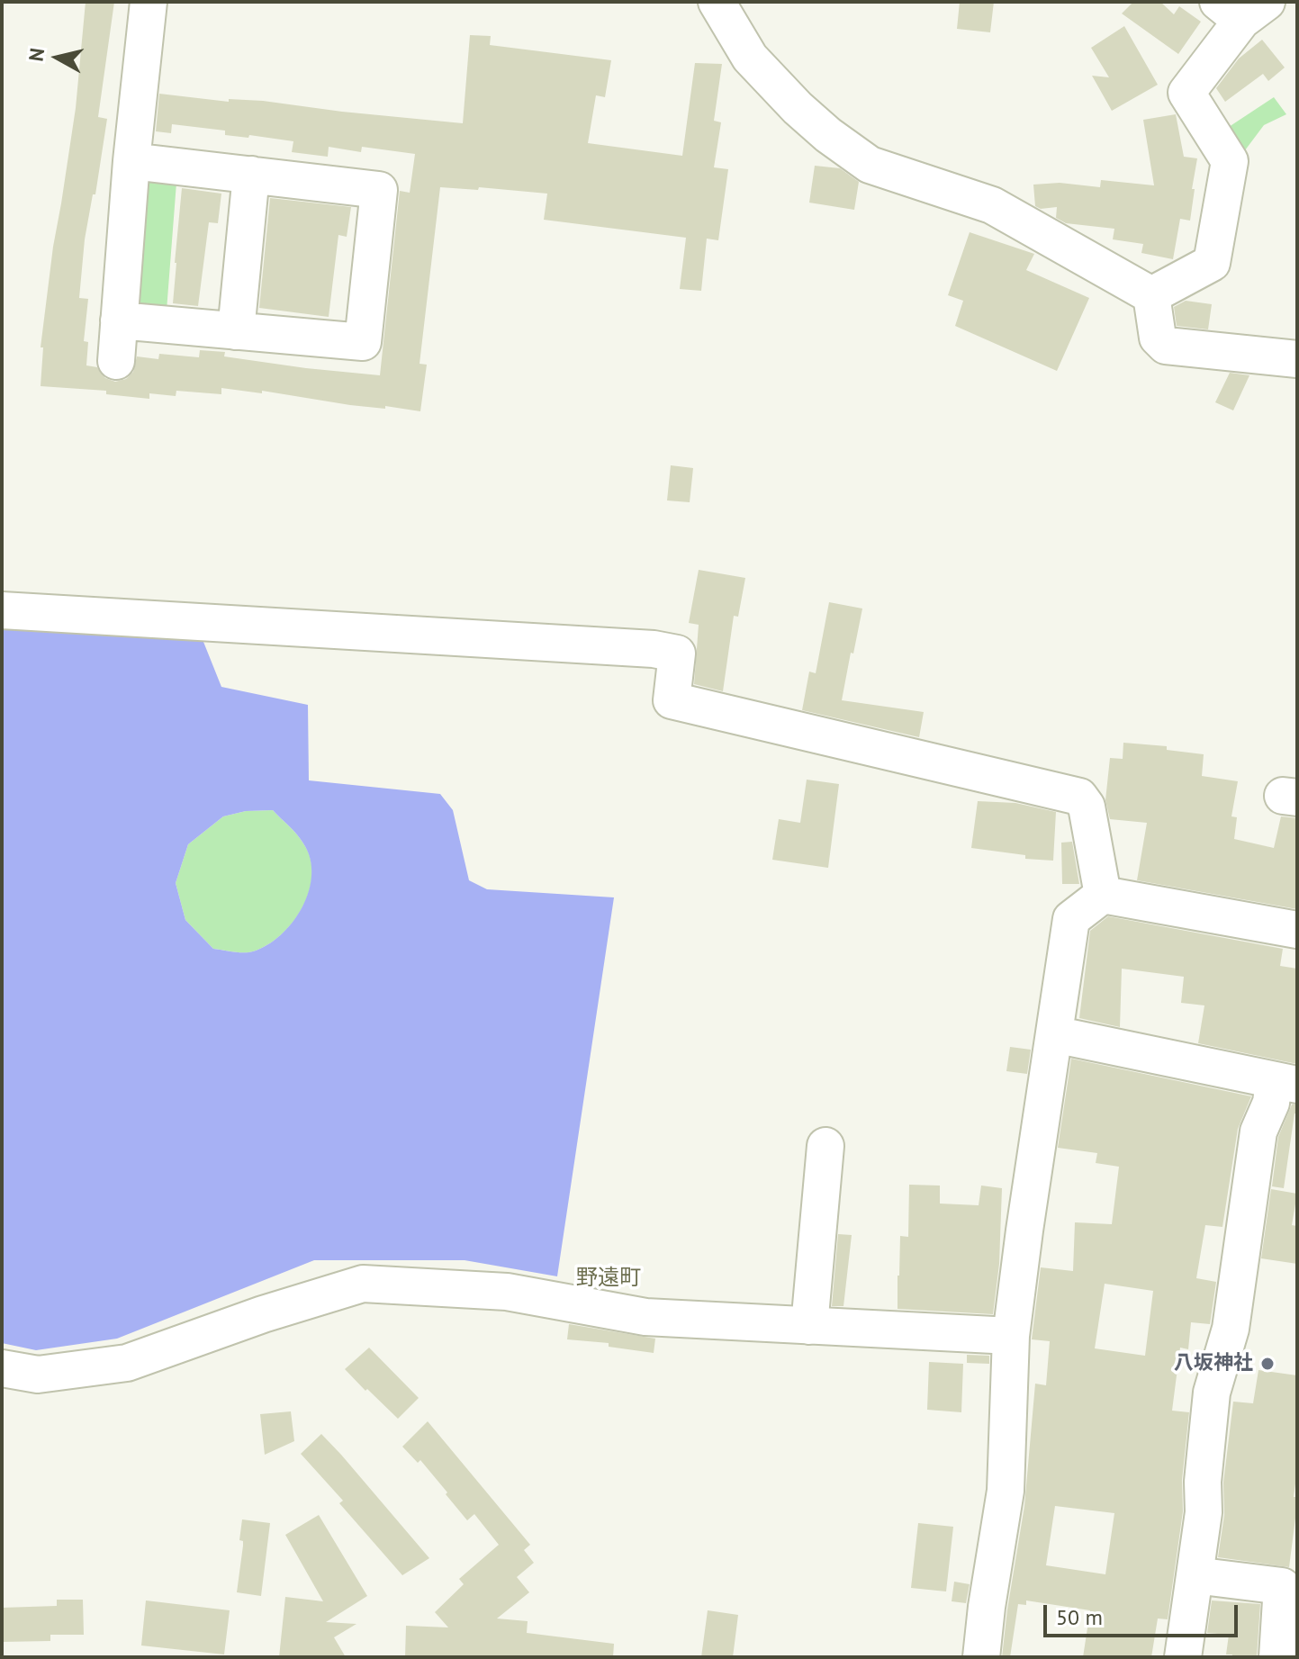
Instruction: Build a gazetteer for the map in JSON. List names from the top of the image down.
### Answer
{
  "districts": ["野遠町"],
  "places": ["八坂神社"],
  "scale_bar": "50 m",
  "north": "left"
}
